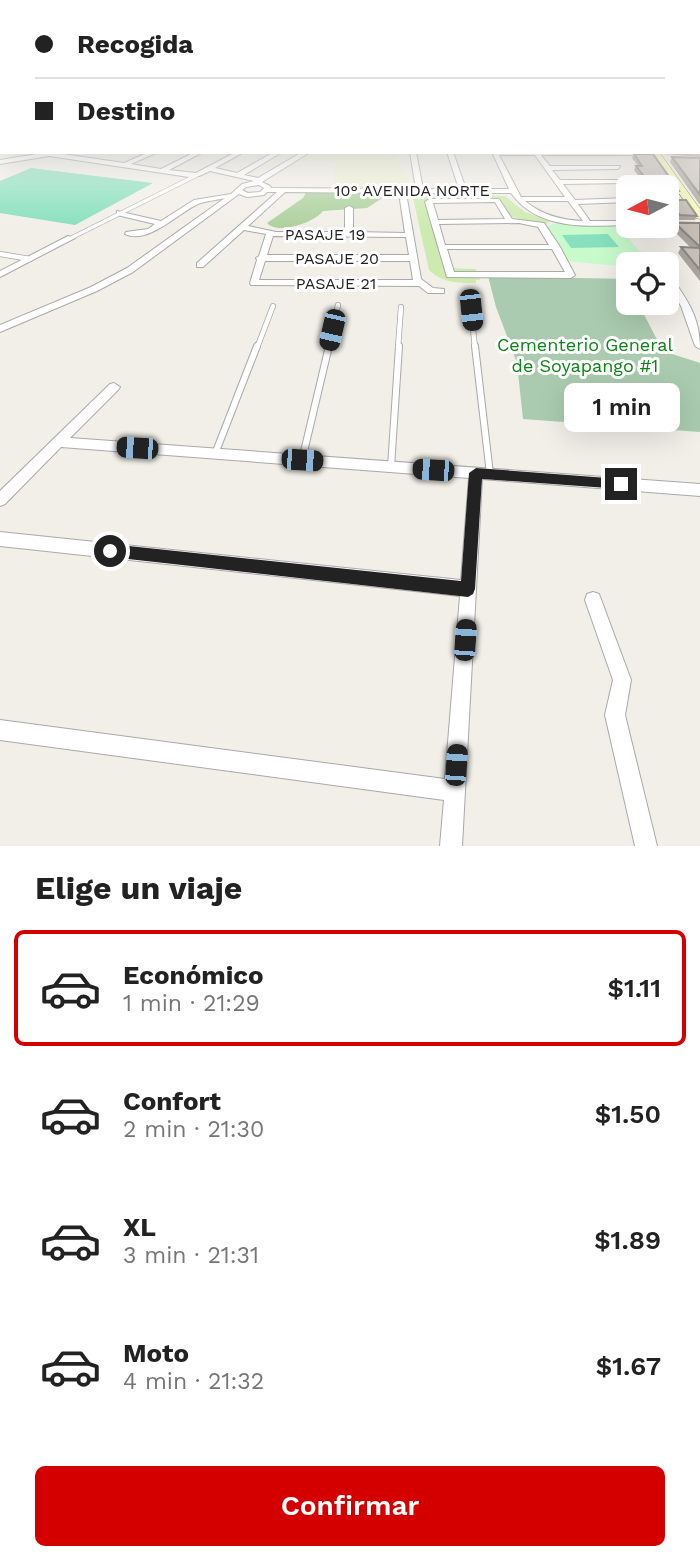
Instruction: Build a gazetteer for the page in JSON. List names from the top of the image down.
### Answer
{
  "streets": {
    "street": [
      "10° AVENIDA NORTE",
      "PASAJE 19",
      "PASAJE 20",
      "PASAJE 21"
    ]
  },
  "crossings": [
    ["PASAJE 20", "PASAJE 21"]
  ],
  "parks": ["Cementerio General de Soyapango #1"],
  "north": "left",
  "page": {
    "banner": ["Recogida", "Destino"],
    "bubble": "1 min",
    "heading": "Elige un viaje",
    "list": [
      {
        "name": "Económico",
        "note": "1 min · 21:29",
        "value": "$1.11"
      },
      {
        "name": "Confort",
        "note": "2 min · 21:30",
        "value": "$1.50"
      },
      {
        "name": "XL",
        "note": "3 min · 21:31",
        "value": "$1.89"
      },
      {
        "name": "Moto",
        "note": "4 min · 21:32",
        "value": "$1.67"
      }
    ],
    "buttons": "Confirmar"
  }
}
